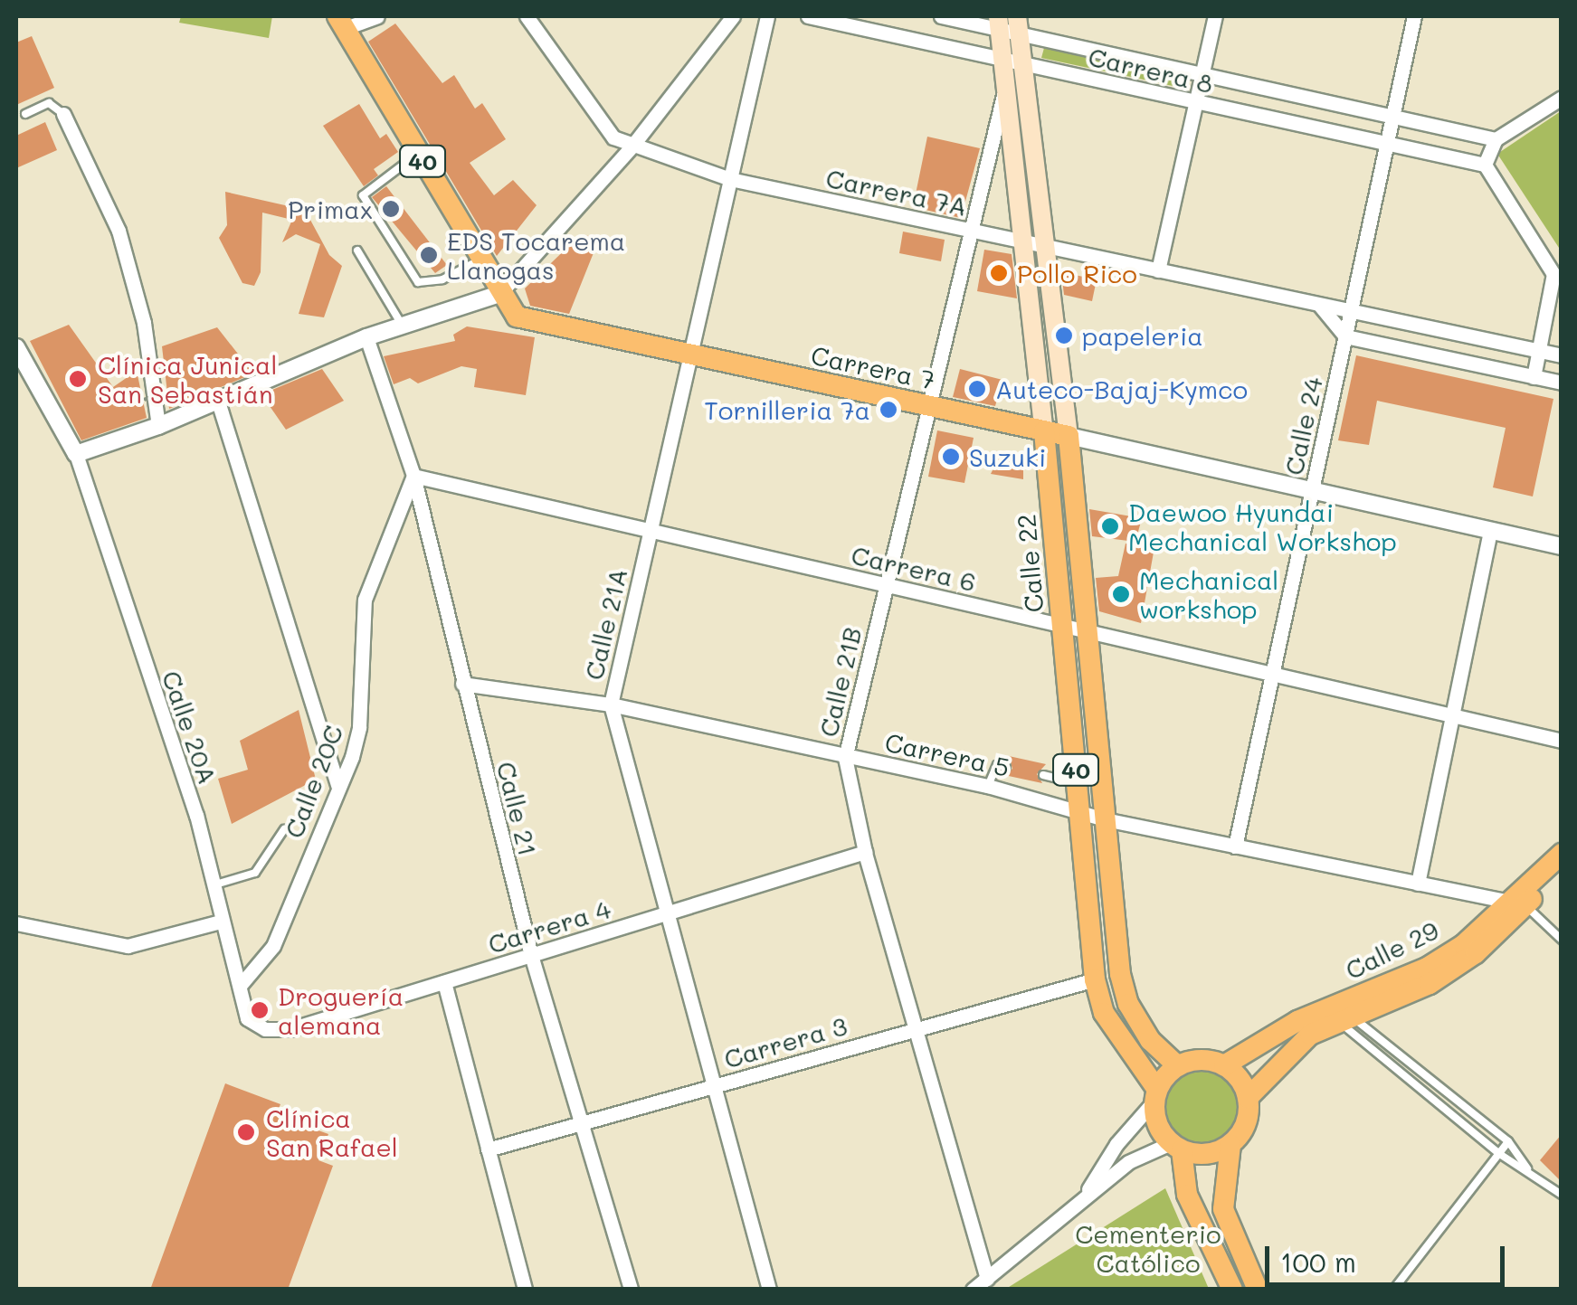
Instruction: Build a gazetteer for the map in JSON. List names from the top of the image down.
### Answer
{
  "streets": {
    "main road": [
      "40",
      "Carrera 7",
      "Calle 22",
      "Calle 29"
    ],
    "street": [
      "Carrera 8",
      "Carrera 7A",
      "Calle 24",
      "Carrera 6",
      "Calle 21A",
      "Calle 21B",
      "Calle 20A",
      "Carrera 5",
      "Calle 20C",
      "Calle 21",
      "Carrera 4",
      "Carrera 3"
    ]
  },
  "crossings": [
    ["Carrera 8", "Calle 24"],
    ["Carrera 8", "Calle 22"],
    ["40", "Calle 22"],
    ["40", "Calle 29"],
    ["Carrera 7A", "Calle 24"],
    ["Carrera 7A", "Calle 22"],
    ["Carrera 7A", "Calle 21A"],
    ["Carrera 7A", "Calle 21B"],
    ["Carrera 7", "Calle 24"],
    ["Carrera 7", "Calle 22"],
    ["Carrera 7", "Calle 21A"],
    ["Carrera 7", "Calle 21B"],
    ["Calle 24", "Carrera 6"],
    ["Calle 24", "Carrera 5"],
    ["Calle 22", "Carrera 6"],
    ["Calle 22", "Calle 21B"],
    ["Calle 22", "Carrera 5"],
    ["Calle 22", "Calle 29"],
    ["Calle 22", "Carrera 3"],
    ["Carrera 6", "Calle 21A"],
    ["Carrera 6", "Calle 21B"],
    ["Carrera 6", "Calle 20C"],
    ["Carrera 6", "Calle 21"],
    ["Calle 21A", "Carrera 5"],
    ["Calle 21A", "Carrera 4"],
    ["Calle 21A", "Carrera 3"],
    ["Calle 21B", "Carrera 5"],
    ["Calle 21B", "Carrera 4"],
    ["Calle 21B", "Carrera 3"],
    ["Calle 20A", "Calle 20C"],
    ["Calle 20A", "Carrera 4"],
    ["Carrera 5", "Calle 21"],
    ["Carrera 5", "Calle 29"],
    ["Calle 20C", "Calle 21"],
    ["Calle 21", "Carrera 4"],
    ["Calle 21", "Carrera 3"]
  ],
  "parks": ["Cementerio Católico"],
  "places": [
    "Primax",
    "EDS Tocarema Llanogas",
    "Pollo Rico",
    "papeleria",
    "Clínica Junical San Sebastián",
    "Auteco-Bajaj-Kymco",
    "Tornilleria 7a",
    "Suzuki",
    "Daewoo Hyundai Mechanical Workshop",
    "Mechanical workshop",
    "Droguería alemana",
    "Clínica San Rafael"
  ],
  "scale_bar": "100 m"
}
